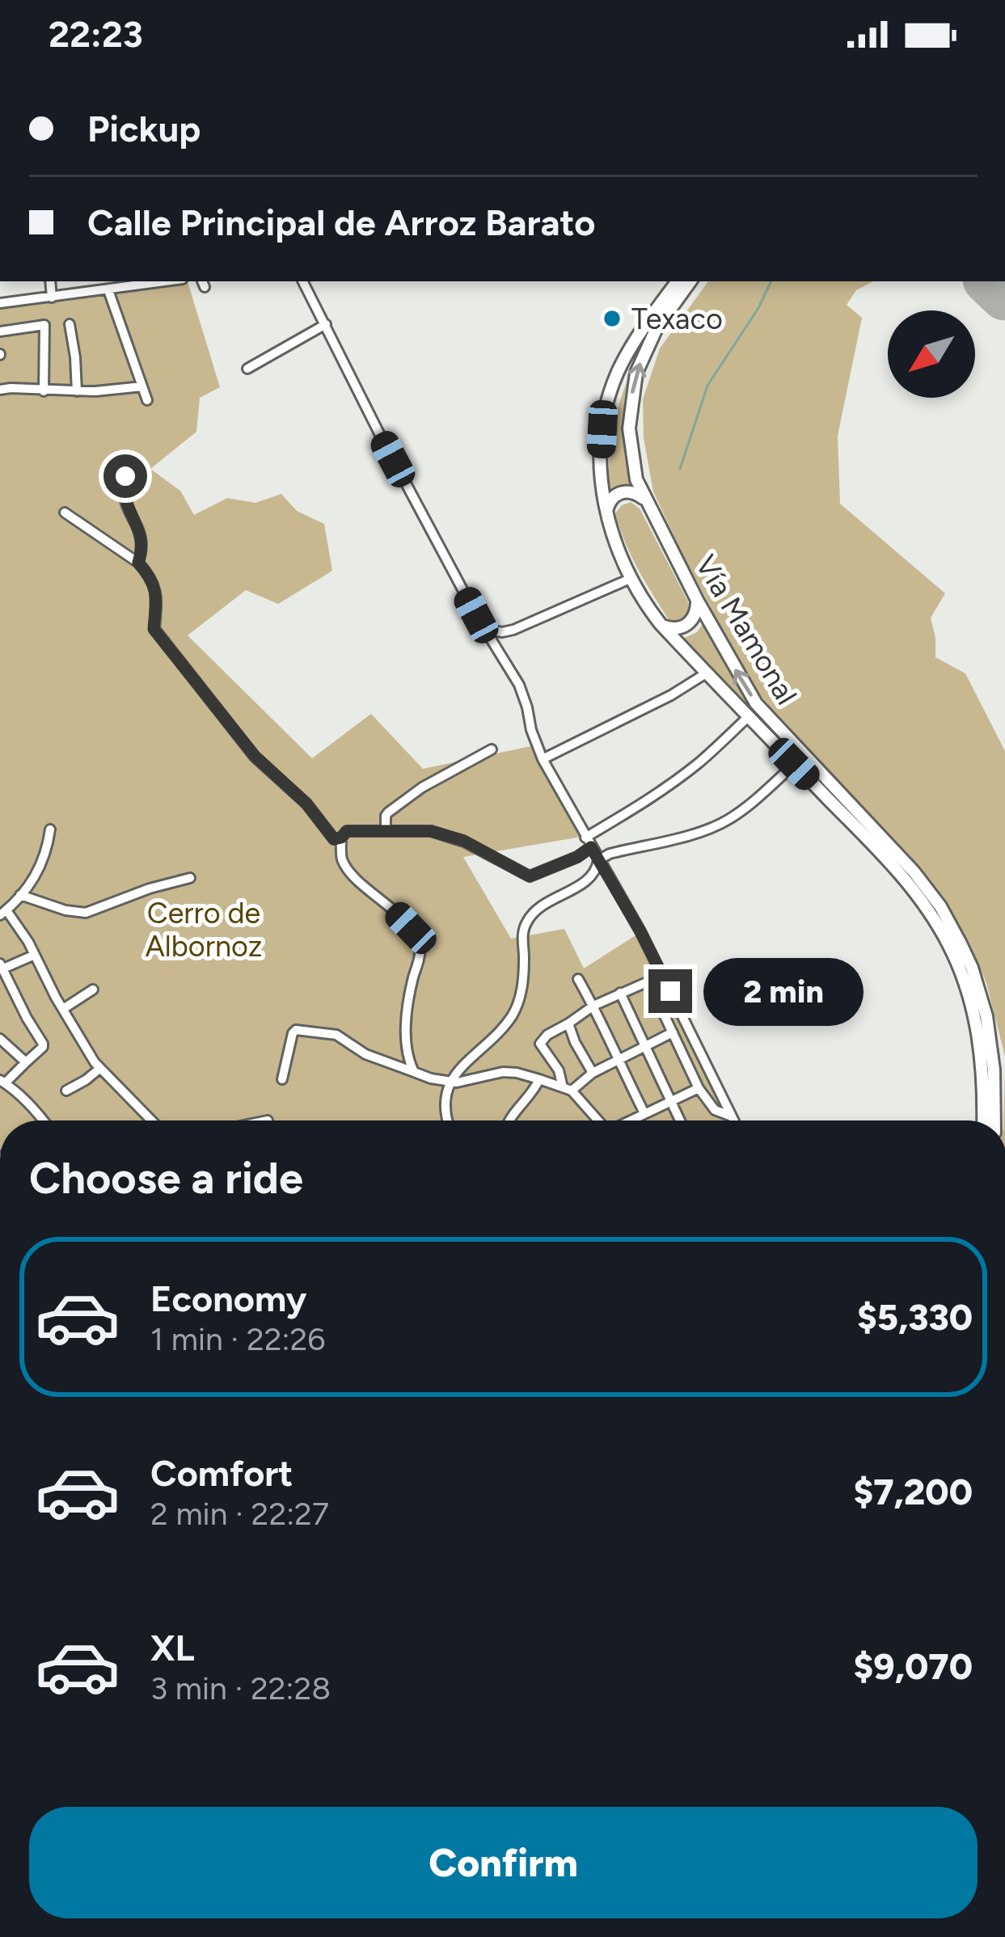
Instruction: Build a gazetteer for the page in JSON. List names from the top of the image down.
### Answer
{
  "streets": {
    "main road": ["Vía Mamonal"]
  },
  "parks": ["Cerro de Albornoz"],
  "places": ["Texaco"],
  "north": "bottom left",
  "page": {
    "status": "22:23",
    "banner": ["Pickup", "Calle Principal de Arroz Barato"],
    "bubble": "2 min",
    "heading": "Choose a ride",
    "list": [
      {
        "name": "Economy",
        "note": "1 min · 22:26",
        "value": "$5,330"
      },
      {
        "name": "Comfort",
        "note": "2 min · 22:27",
        "value": "$7,200"
      },
      {
        "name": "XL",
        "note": "3 min · 22:28",
        "value": "$9,070"
      }
    ],
    "buttons": "Confirm"
  }
}
